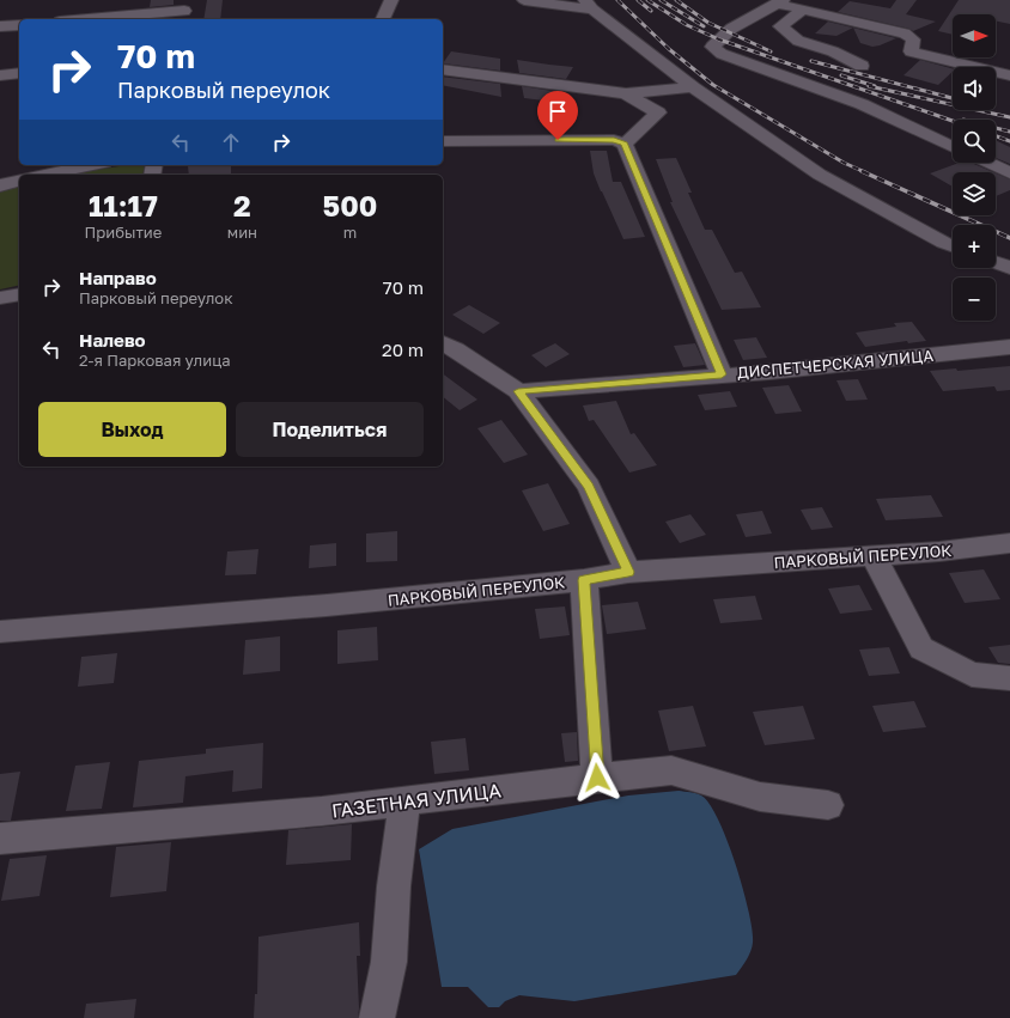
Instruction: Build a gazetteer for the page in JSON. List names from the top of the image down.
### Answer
{
  "streets": {
    "street": ["ДИСПЕТЧЕРСКАЯ УЛИЦА", "ПАРКОВЫЙ ПЕРЕУЛОК", "ГАЗЕТНАЯ УЛИЦА"]
  },
  "north": "right",
  "page": {
    "map_buttons": ["+", "−"],
    "turn": ["70 m", "Парковый переулок"],
    "eta": [
      "11:17",
      "Прибытие",
      "2",
      "мин",
      "500",
      "m"
    ],
    "list": [
      {
        "name": "Направо",
        "note": "Парковый переулок",
        "value": "70 m"
      },
      {
        "name": "Налево",
        "note": "2-я Парковая улица",
        "value": "20 m"
      }
    ],
    "buttons": ["Выход", "Поделиться"]
  }
}
